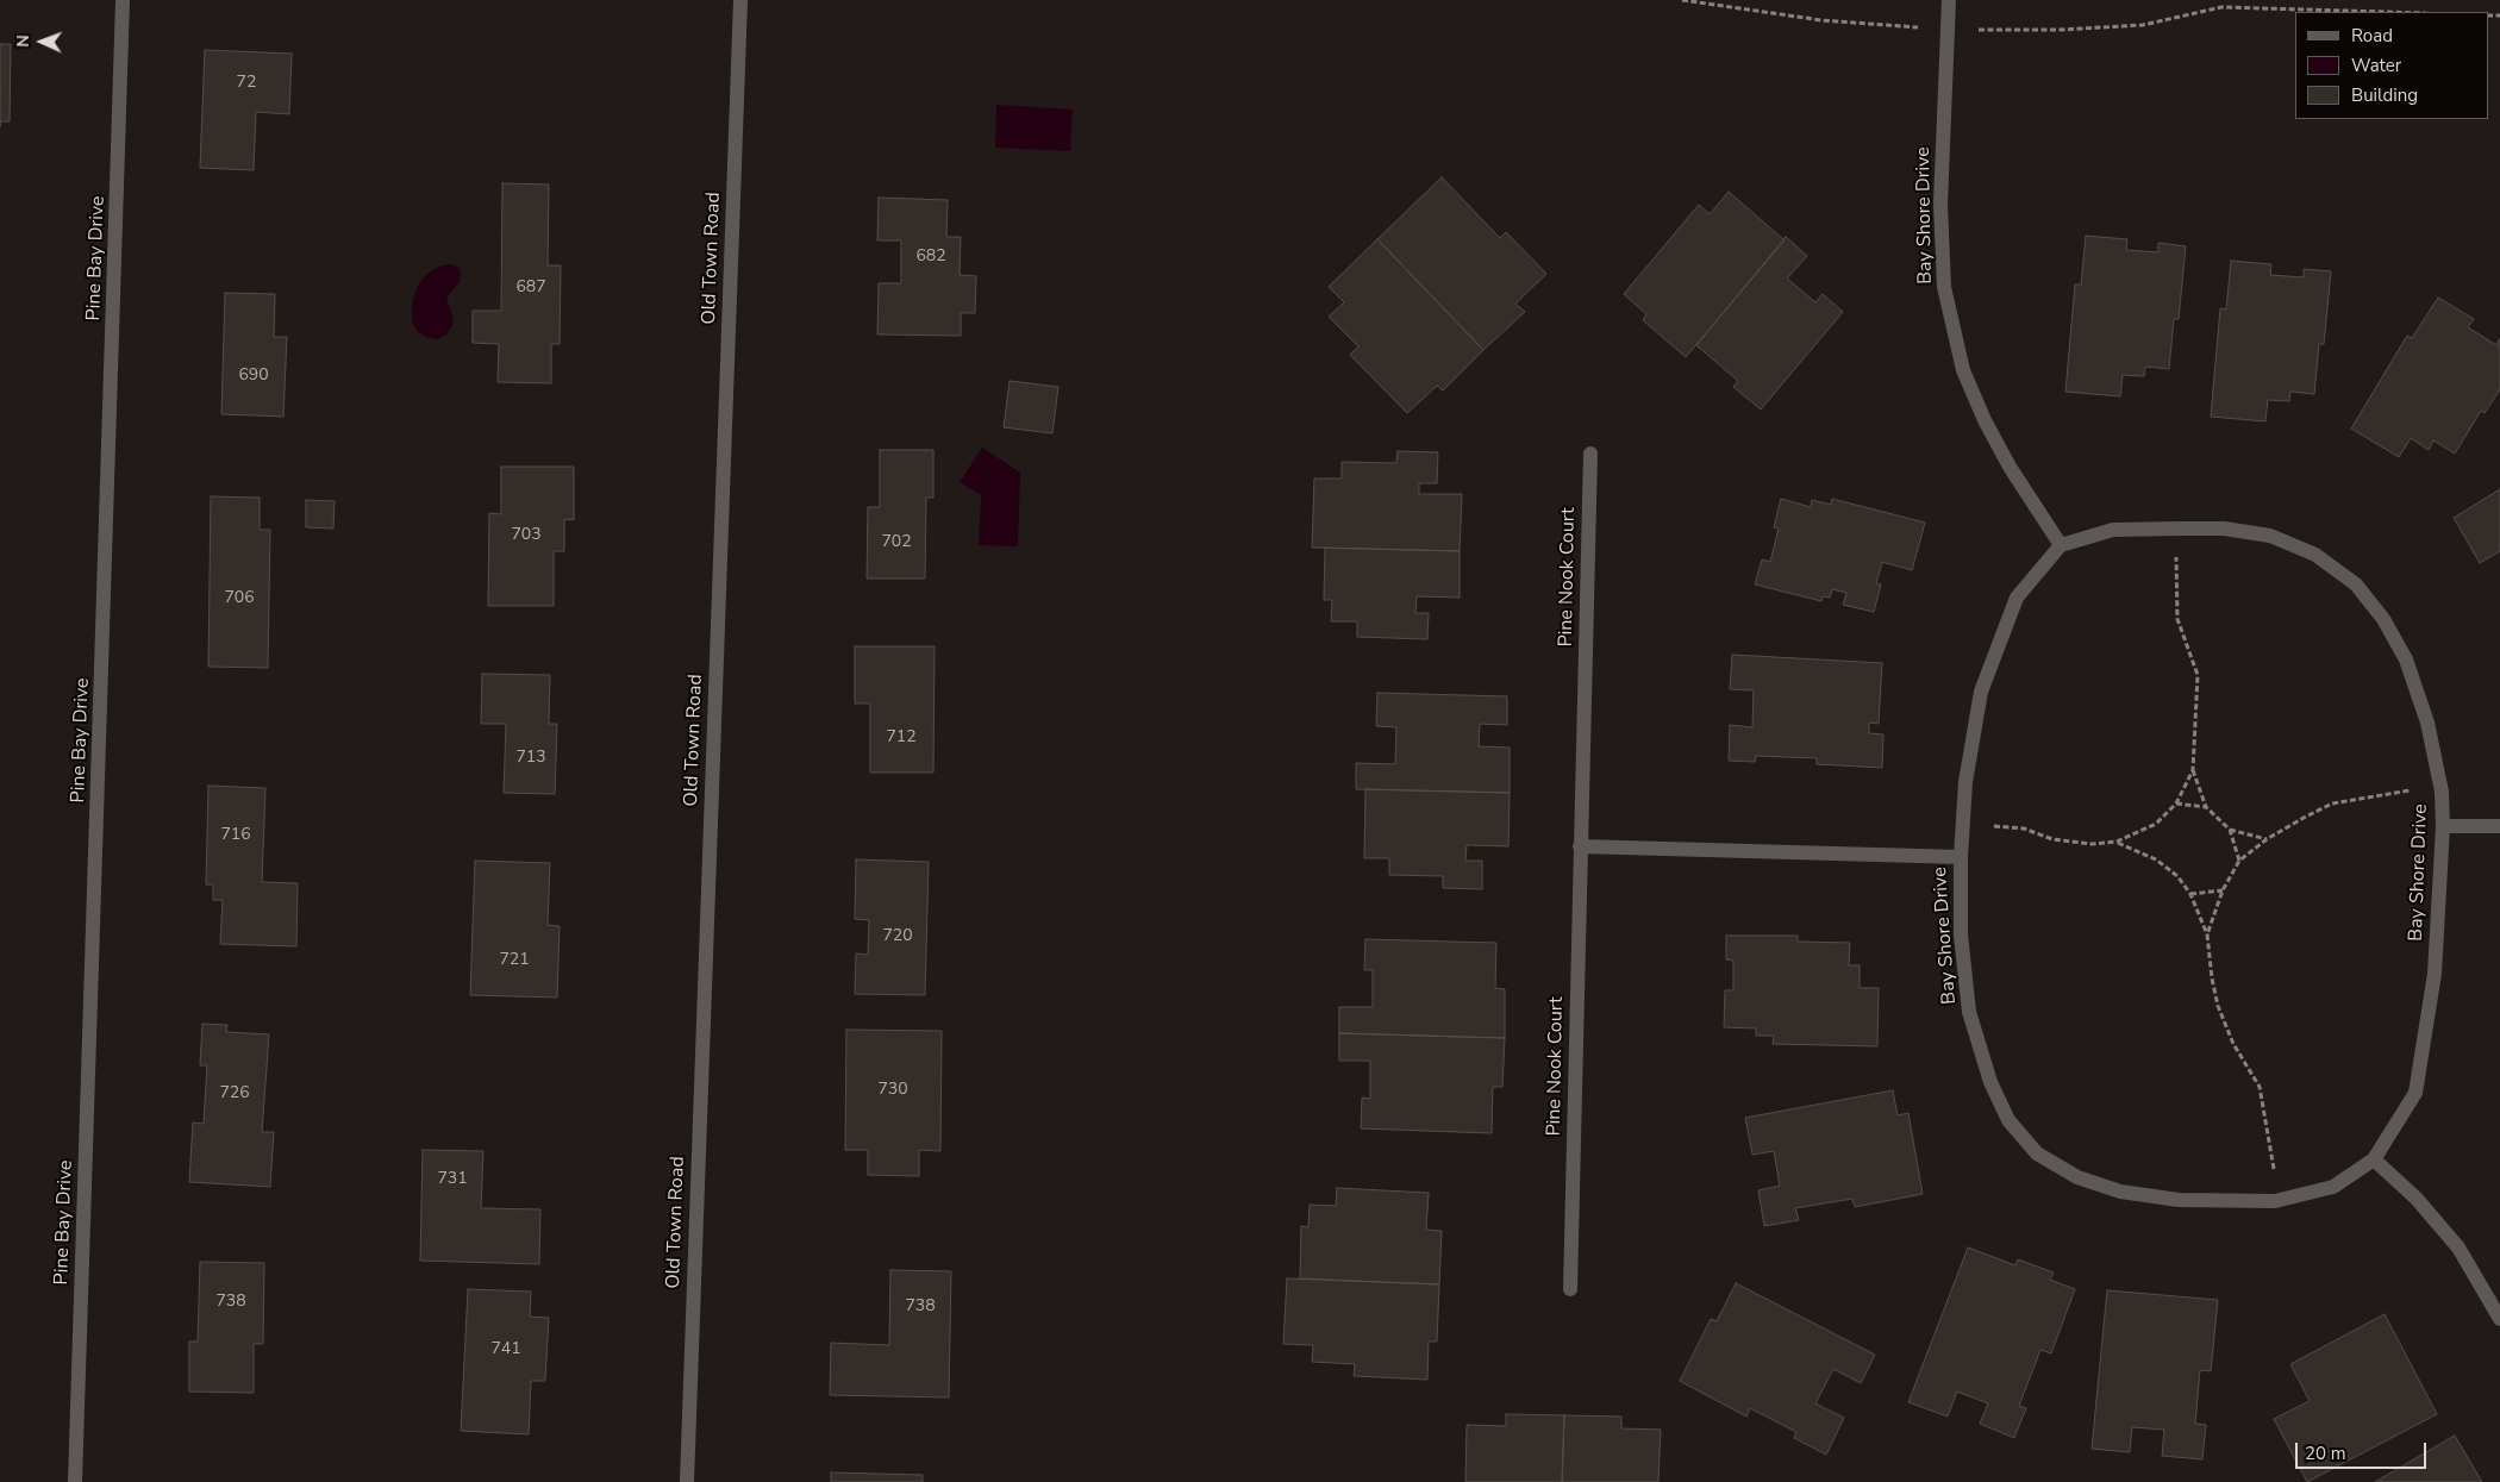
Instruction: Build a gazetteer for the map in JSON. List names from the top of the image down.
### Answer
{
  "streets": {
    "street": [
      "Bay Shore Drive",
      "Pine Bay Drive",
      "Old Town Road",
      "Pine Nook Court"
    ]
  },
  "house_numbers": [
    "72",
    "682",
    "687",
    "690",
    "703",
    "702",
    "706",
    "712",
    "713",
    "716",
    "720",
    "721",
    "730",
    "726",
    "731",
    "738",
    "738",
    "741"
  ],
  "legend": ["Road", "Water", "Building"],
  "scale_bar": "20 m",
  "north": "left"
}
